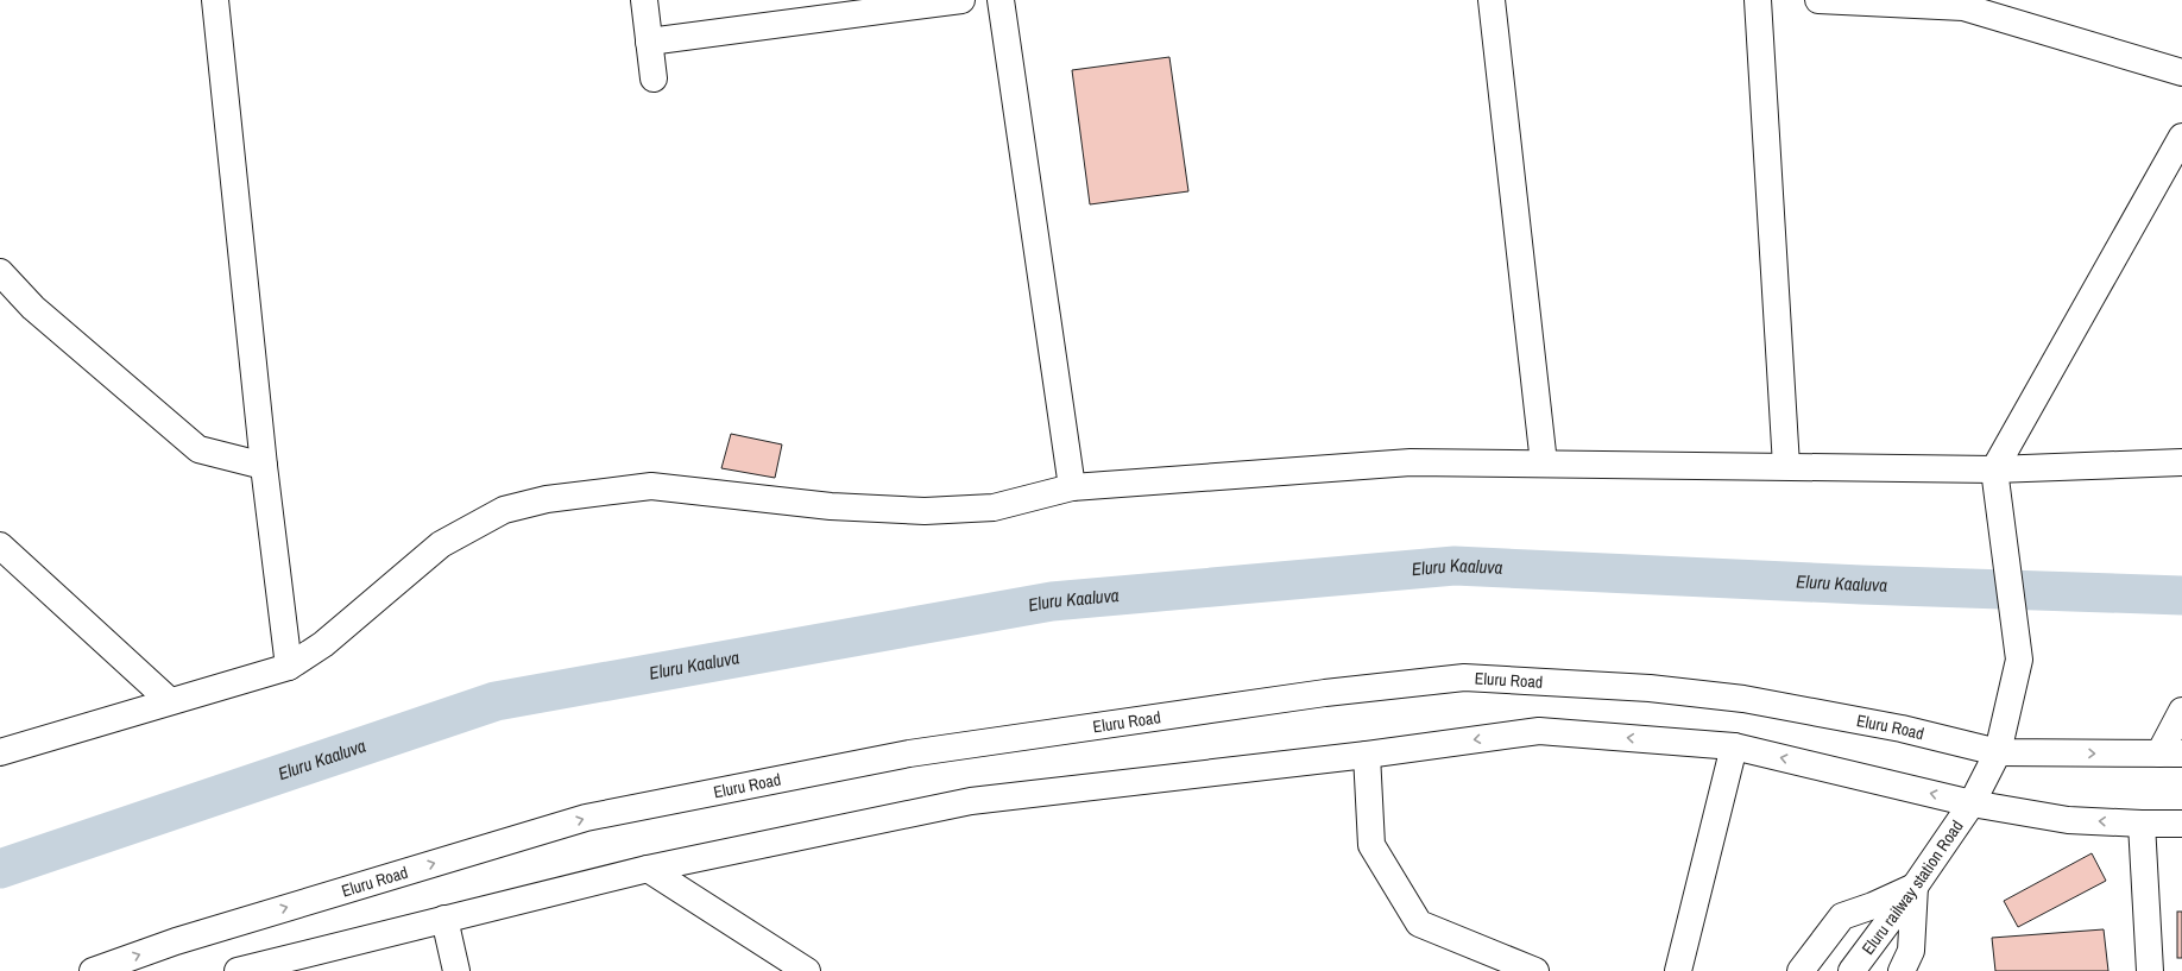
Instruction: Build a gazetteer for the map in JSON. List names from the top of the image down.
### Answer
{
  "streets": {
    "street": ["Eluru Road", "Eluru railway station Road"]
  },
  "crossings": [
    ["Eluru Road", "Eluru railway station Road"]
  ],
  "water": ["Eluru Kaaluva"]
}
